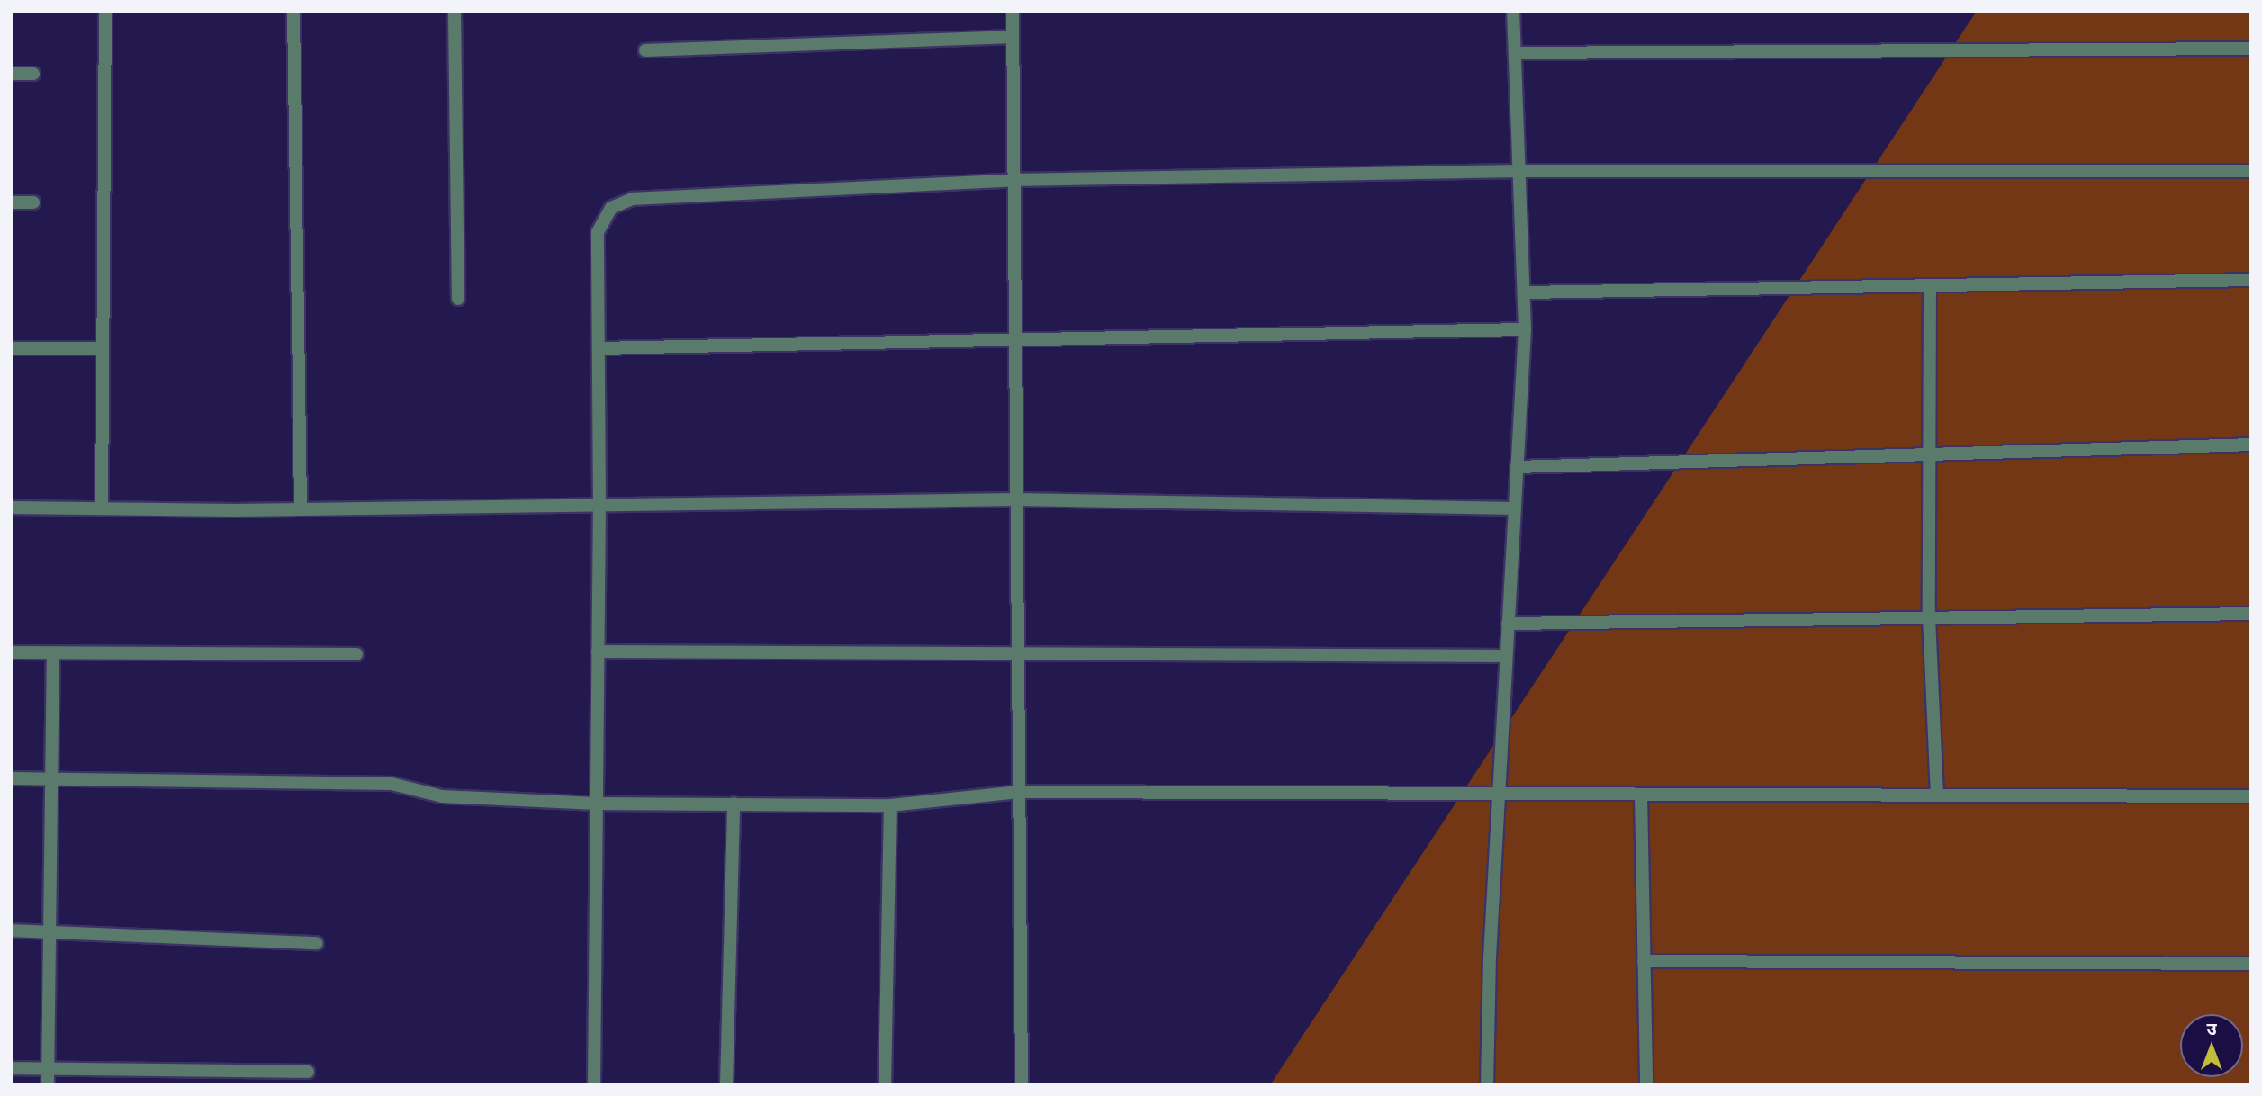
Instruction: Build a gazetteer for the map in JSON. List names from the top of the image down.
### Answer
{
  "north": "top"
}
